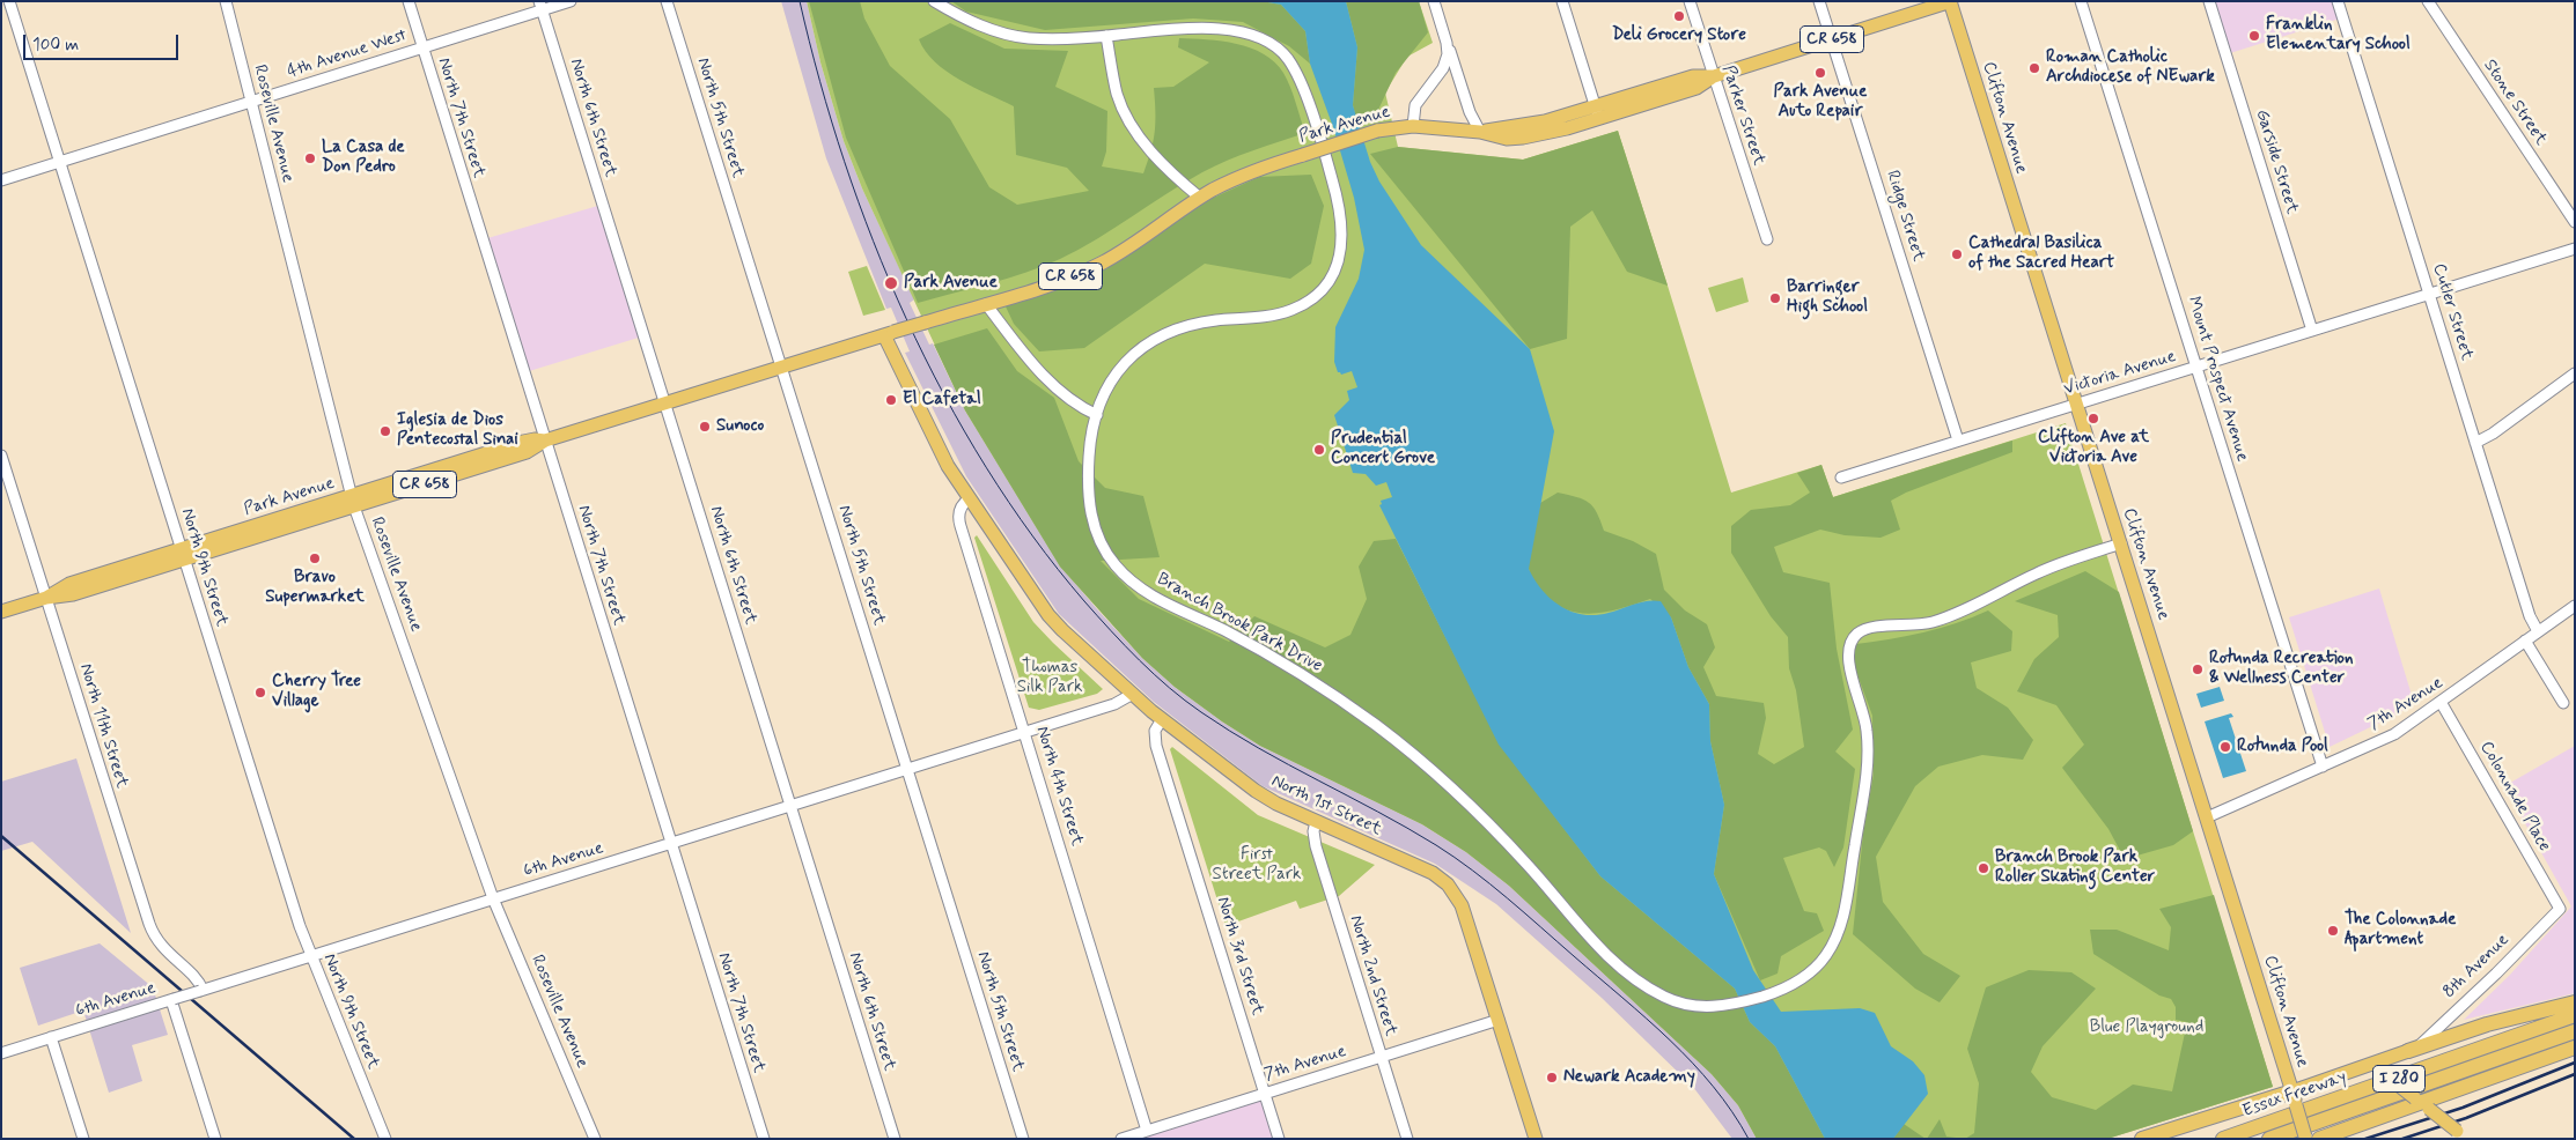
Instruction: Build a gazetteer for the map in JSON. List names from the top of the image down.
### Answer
{
  "streets": {
    "highway": ["I 280", "Essex Freeway"],
    "main road": [
      "CR 658",
      "Clifton Avenue",
      "Park Avenue",
      "North 1st Street",
      "8th Avenue"
    ],
    "street": [
      "4th Avenue West",
      "Stone Street",
      "Parker Street",
      "North 7th Street",
      "North 6th Street",
      "North 5th Street",
      "Roseville Avenue",
      "Garside Street",
      "Ridge Street",
      "Cutler Street",
      "Victoria Avenue",
      "Mount Prospect Avenue",
      "North 9th Street",
      "Branch Brook Park Drive",
      "7th Avenue",
      "North 11th Street",
      "North 4th Street",
      "Colonnade Place",
      "6th Avenue",
      "North 3rd Street",
      "North 2nd Street"
    ]
  },
  "crossings": [
    ["4th Avenue West", "North 7th Street"],
    ["4th Avenue West", "North 6th Street"],
    ["4th Avenue West", "Roseville Avenue"],
    ["4th Avenue West", "North 9th Street"],
    ["Parker Street", "Park Avenue"],
    ["North 7th Street", "Park Avenue"],
    ["North 7th Street", "6th Avenue"],
    ["North 6th Street", "Park Avenue"],
    ["North 6th Street", "6th Avenue"],
    ["North 5th Street", "Park Avenue"],
    ["North 5th Street", "6th Avenue"],
    ["Clifton Avenue", "Park Avenue"],
    ["Clifton Avenue", "Victoria Avenue"],
    ["Clifton Avenue", "Branch Brook Park Drive"],
    ["Clifton Avenue", "7th Avenue"],
    ["Clifton Avenue", "8th Avenue"],
    ["Roseville Avenue", "Park Avenue"],
    ["Roseville Avenue", "6th Avenue"],
    ["Park Avenue", "Ridge Street"],
    ["Park Avenue", "North 9th Street"],
    ["Park Avenue", "North 11th Street"],
    ["Garside Street", "Victoria Avenue"],
    ["Ridge Street", "Victoria Avenue"],
    ["Cutler Street", "Victoria Avenue"],
    ["Cutler Street", "7th Avenue"],
    ["Victoria Avenue", "Mount Prospect Avenue"],
    ["Mount Prospect Avenue", "7th Avenue"],
    ["North 9th Street", "6th Avenue"],
    ["7th Avenue", "North 4th Street"],
    ["7th Avenue", "Colonnade Place"],
    ["7th Avenue", "North 1st Street"],
    ["7th Avenue", "North 3rd Street"],
    ["7th Avenue", "North 2nd Street"],
    ["North 11th Street", "6th Avenue"],
    ["North 4th Street", "North 1st Street"],
    ["North 4th Street", "6th Avenue"],
    ["Colonnade Place", "8th Avenue"],
    ["North 1st Street", "6th Avenue"],
    ["North 1st Street", "North 3rd Street"],
    ["North 1st Street", "North 2nd Street"]
  ],
  "parks": ["Thomas Silk Park", "First Street Park", "Blue Playground"],
  "places": [
    "Deli Grocery Store",
    "Franklin Elementary School",
    "Roman Catholic Archdiocese of NEwark",
    "Park Avenue Auto Repair",
    "La Casa de Don Pedro",
    "Cathedral Basilica of the Sacred Heart",
    "Park Avenue",
    "Barringer High School",
    "El Cafetal",
    "Clifton Ave at Victoria Ave",
    "Sunoco",
    "Iglesia de Dios Pentecostal Sinai",
    "Prudential Concert Grove",
    "Bravo Supermarket",
    "Rotunda Recreation & Wellness Center",
    "Cherry Tree Village",
    "Rotunda Pool",
    "Branch Brook Park Roller Skating Center",
    "The Colonnade Apartment",
    "Newark Academy"
  ],
  "scale_bar": "100 m"
}
